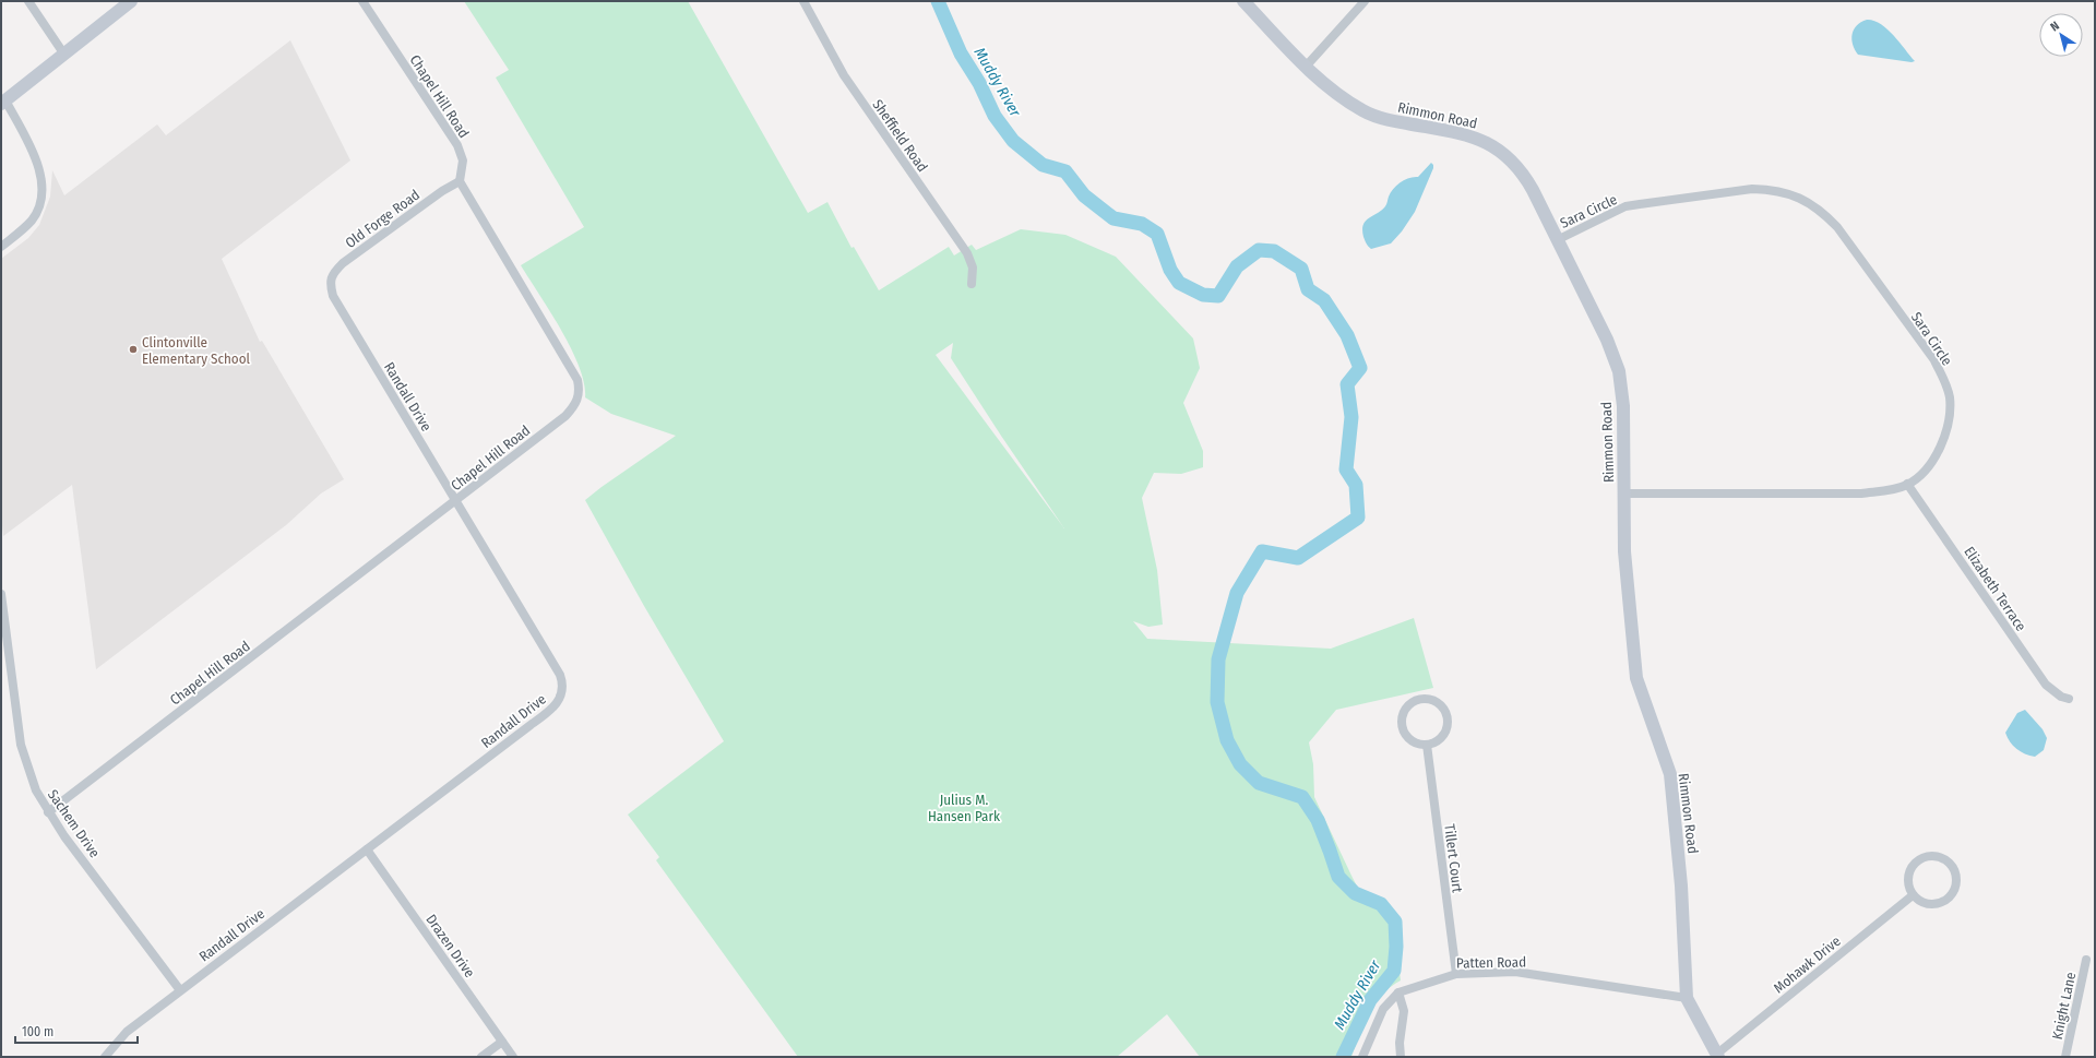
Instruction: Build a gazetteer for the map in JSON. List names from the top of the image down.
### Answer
{
  "streets": {
    "street": [
      "Chapel Hill Road",
      "Rimmon Road",
      "Sheffield Road",
      "Sara Circle",
      "Old Forge Road",
      "Randall Drive",
      "Elizabeth Terrace",
      "Sachem Drive",
      "Tillert Court",
      "Drazen Drive",
      "Patten Road",
      "Mohawk Drive",
      "Knight Lane"
    ]
  },
  "crossings": [
    ["Chapel Hill Road", "Old Forge Road"],
    ["Chapel Hill Road", "Randall Drive"],
    ["Chapel Hill Road", "Sachem Drive"],
    ["Rimmon Road", "Sara Circle"],
    ["Rimmon Road", "Patten Road"],
    ["Rimmon Road", "Mohawk Drive"],
    ["Sara Circle", "Elizabeth Terrace"],
    ["Old Forge Road", "Randall Drive"],
    ["Randall Drive", "Sachem Drive"],
    ["Randall Drive", "Drazen Drive"],
    ["Tillert Court", "Patten Road"]
  ],
  "water": ["Muddy River"],
  "parks": ["Julius M. Hansen Park"],
  "places": ["Clintonville Elementary School"],
  "scale_bar": "100 m",
  "north": "top left"
}
